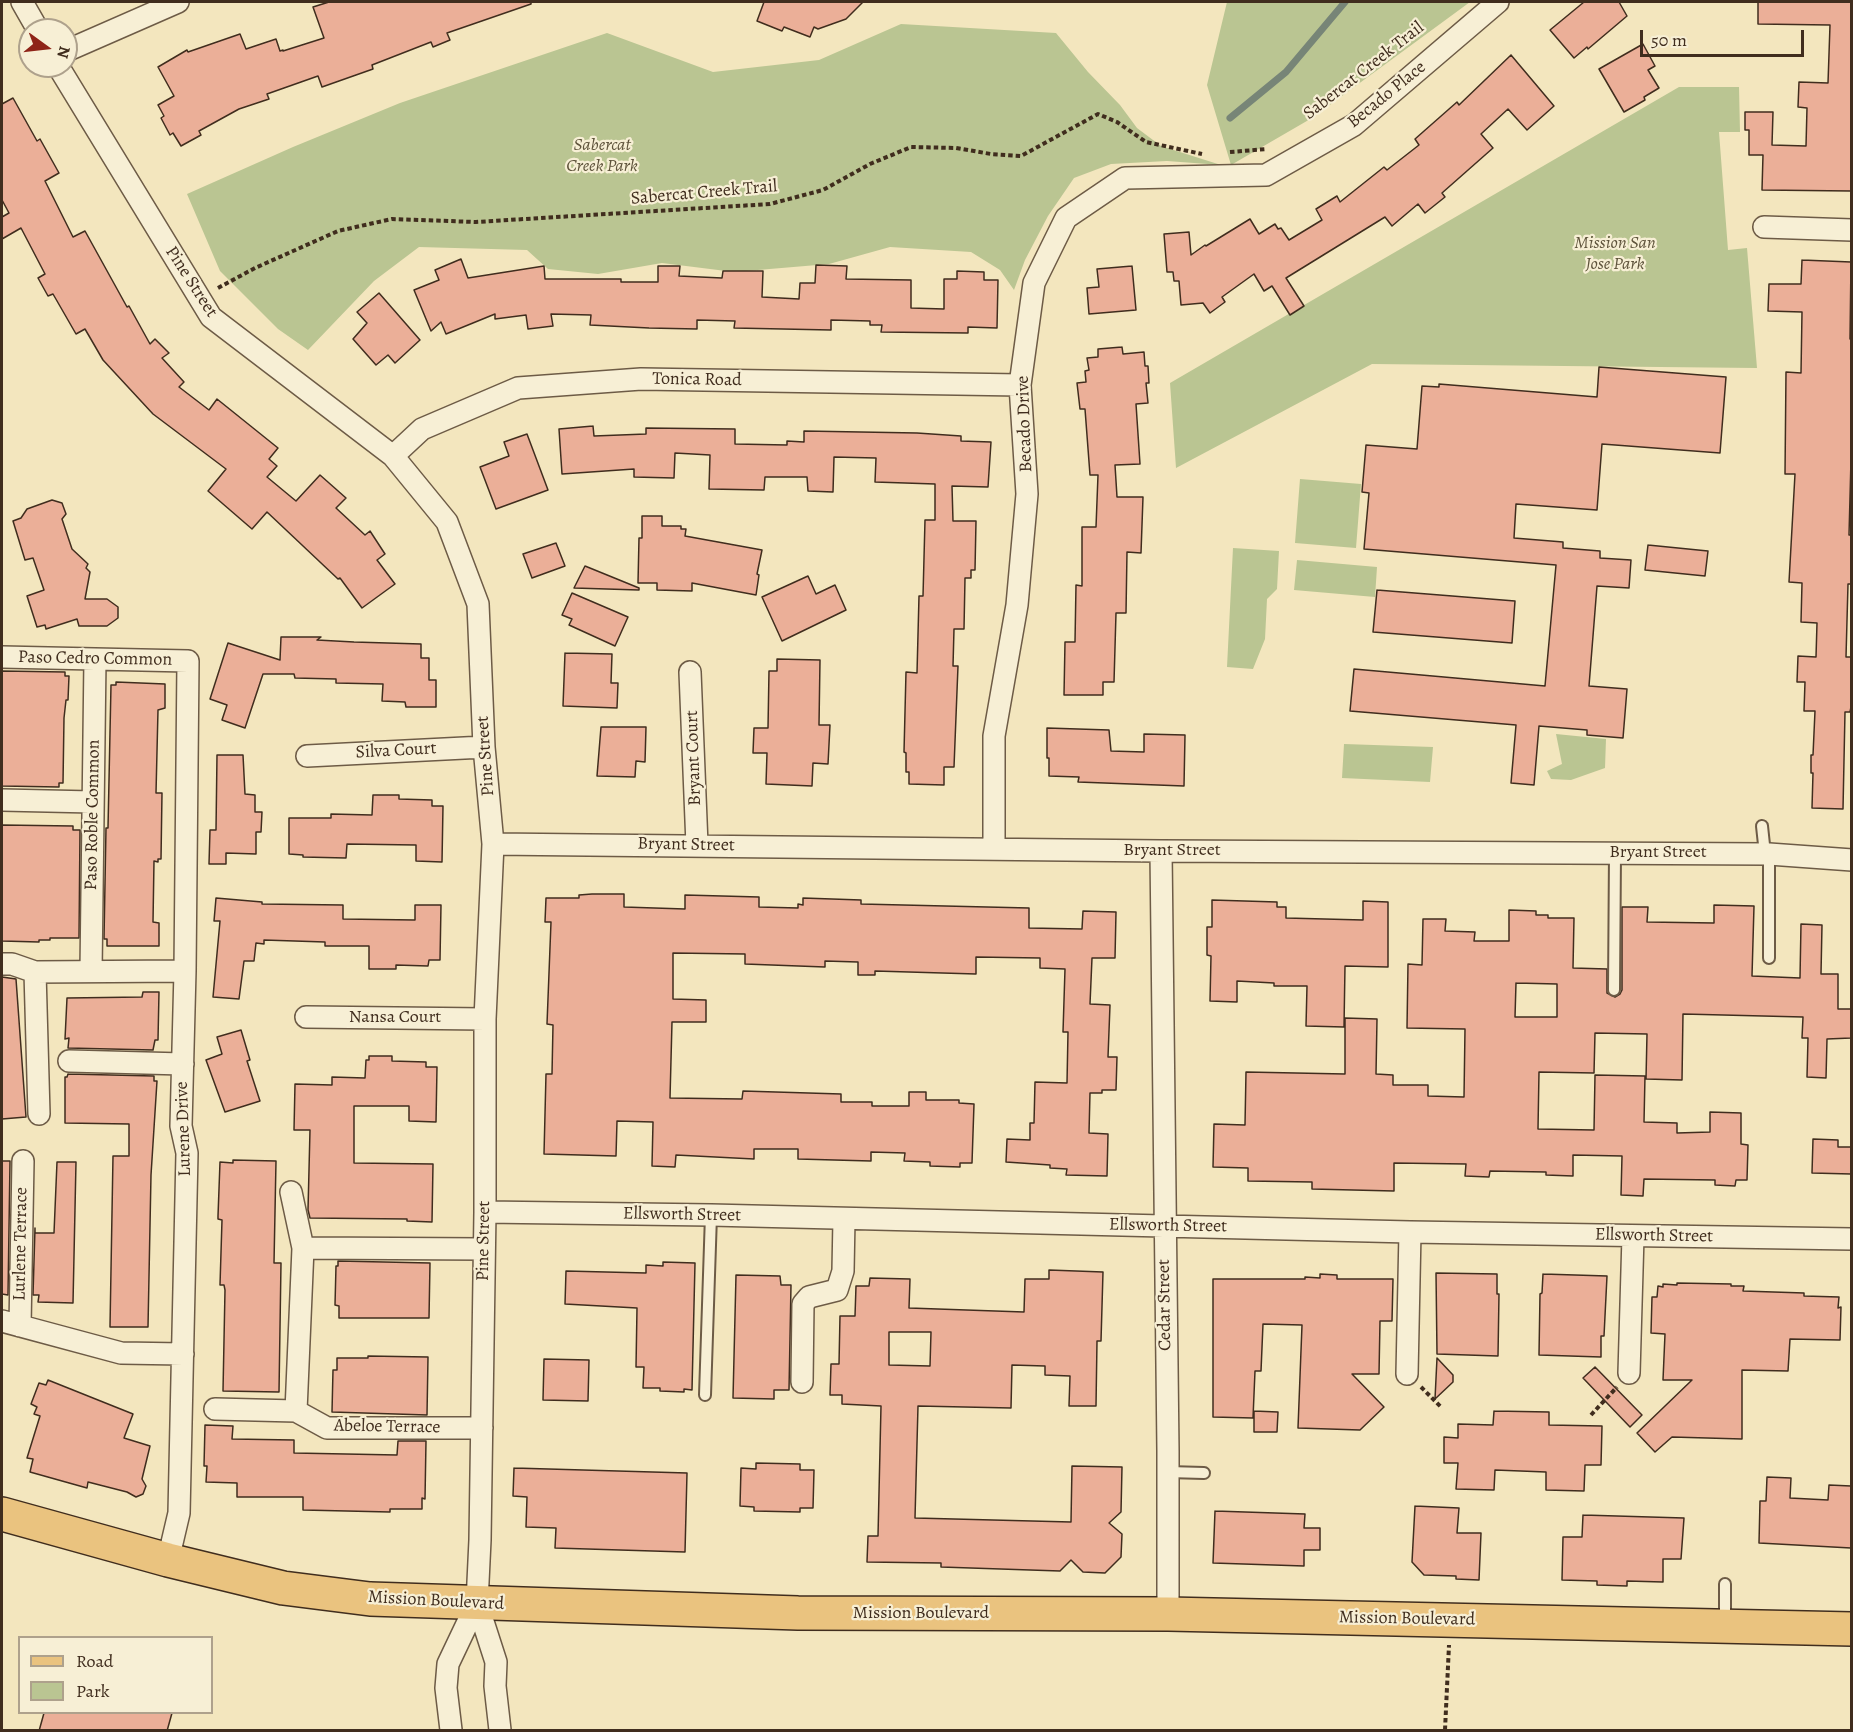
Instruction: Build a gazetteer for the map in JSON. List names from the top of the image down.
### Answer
{
  "streets": {
    "main road": ["Mission Boulevard"],
    "street": [
      "Becado Place",
      "Pine Street",
      "Tonica Road",
      "Becado Drive",
      "Paso Cedro Common",
      "Silva Court",
      "Bryant Court",
      "Paso Roble Common",
      "Bryant Street",
      "Nansa Court",
      "Lurene Drive",
      "Ellsworth Street",
      "Lurlene Terrace",
      "Cedar Street",
      "Abeloe Terrace"
    ],
    "path": ["Sabercat Creek Trail"]
  },
  "crossings": [
    ["Sabercat Creek Trail", "Pine Street"],
    ["Becado Place", "Becado Drive"],
    ["Pine Street", "Tonica Road"],
    ["Pine Street", "Silva Court"],
    ["Pine Street", "Bryant Street"],
    ["Pine Street", "Nansa Court"],
    ["Pine Street", "Ellsworth Street"],
    ["Pine Street", "Abeloe Terrace"],
    ["Pine Street", "Mission Boulevard"],
    ["Tonica Road", "Becado Drive"],
    ["Becado Drive", "Bryant Street"],
    ["Paso Cedro Common", "Paso Roble Common"],
    ["Paso Cedro Common", "Lurene Drive"],
    ["Bryant Court", "Bryant Street"],
    ["Bryant Street", "Cedar Street"],
    ["Lurene Drive", "Mission Boulevard"],
    ["Ellsworth Street", "Cedar Street"],
    ["Cedar Street", "Mission Boulevard"]
  ],
  "parks": ["Sabercat Creek Park", "Mission San Jose Park"],
  "legend": ["Road", "Park"],
  "scale_bar": "50 m",
  "north": "right"
}
